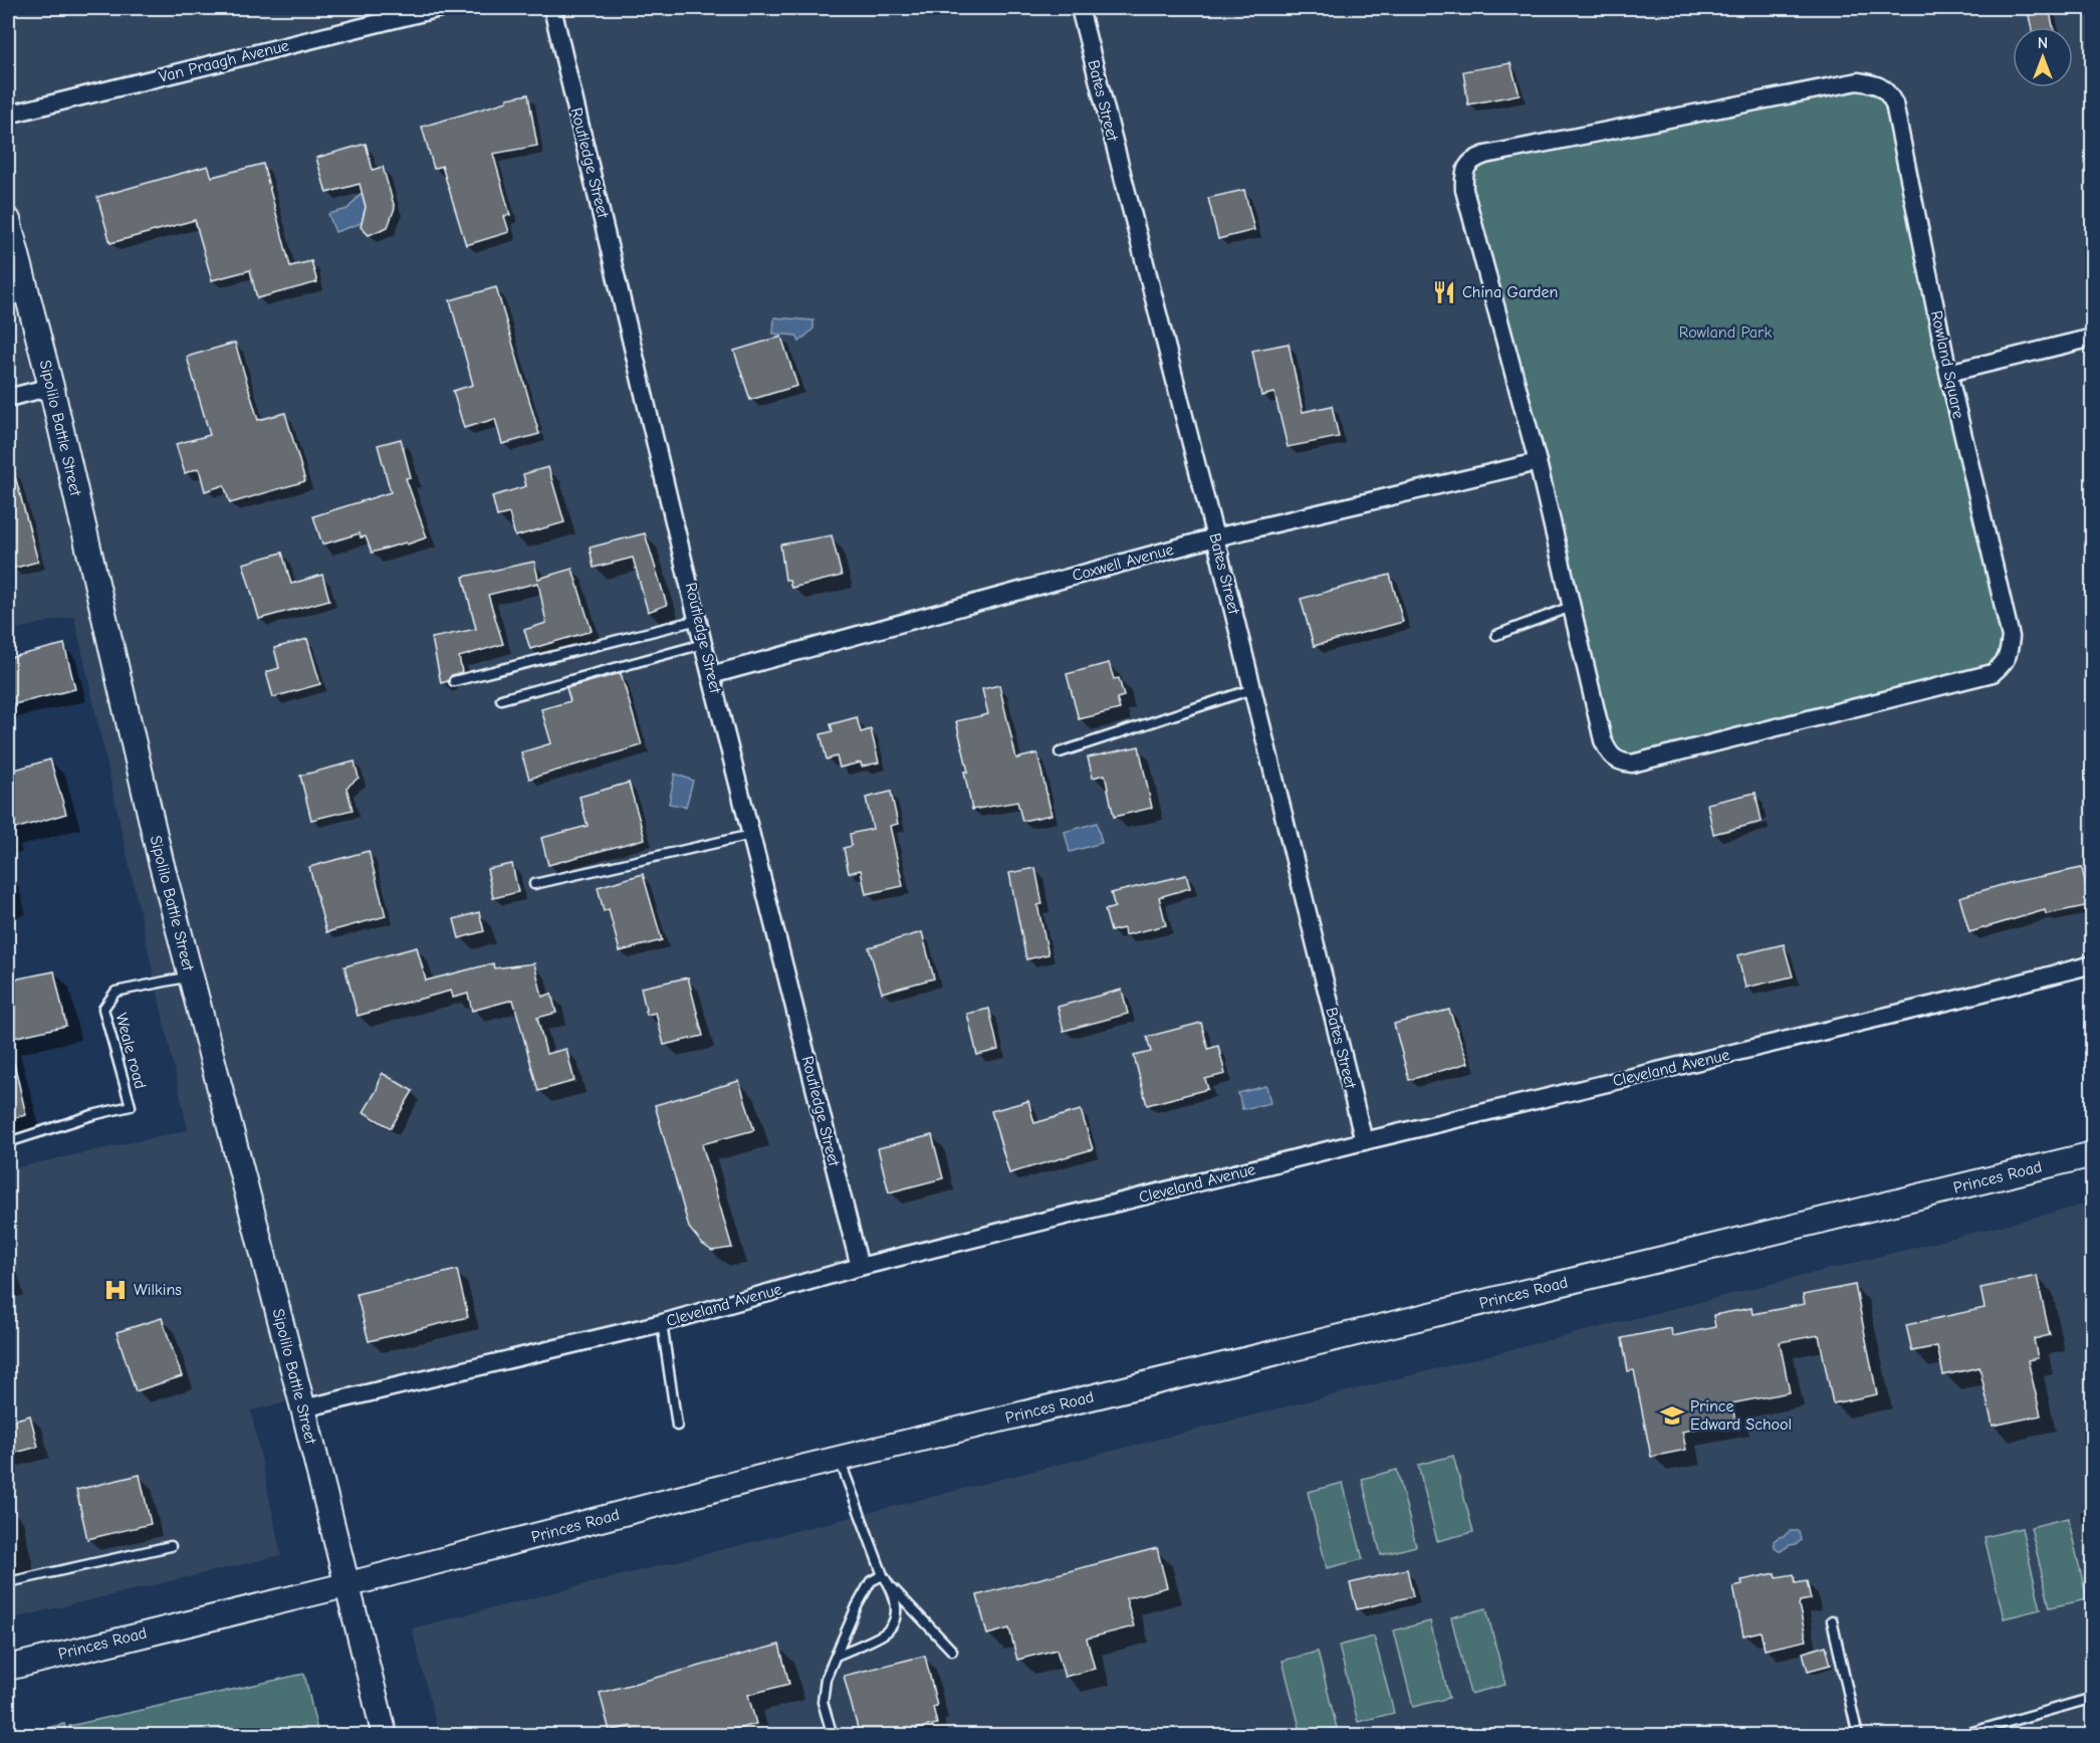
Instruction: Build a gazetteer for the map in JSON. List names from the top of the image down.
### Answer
{
  "streets": {
    "main road": ["Sipolilo Battle Street", "Princes Road"],
    "street": [
      "Van Praagh Avenue",
      "Bates Street",
      "Routledge Street",
      "Rowland Square",
      "Coxwell Avenue",
      "Cleveland Avenue"
    ],
    "lane": ["Weale road"]
  },
  "crossings": [
    ["Bates Street", "Coxwell Avenue"],
    ["Bates Street", "Cleveland Avenue"],
    ["Routledge Street", "Coxwell Avenue"],
    ["Routledge Street", "Cleveland Avenue"],
    ["Rowland Square", "Coxwell Avenue"],
    ["Sipolilo Battle Street", "Weale road"],
    ["Sipolilo Battle Street", "Cleveland Avenue"],
    ["Sipolilo Battle Street", "Princes Road"]
  ],
  "parks": ["Rowland Park"],
  "places": {
    "restaurant": ["China Garden"],
    "hospital": ["Wilkins"],
    "school or university": ["Prince Edward School"]
  },
  "north": "top"
}
